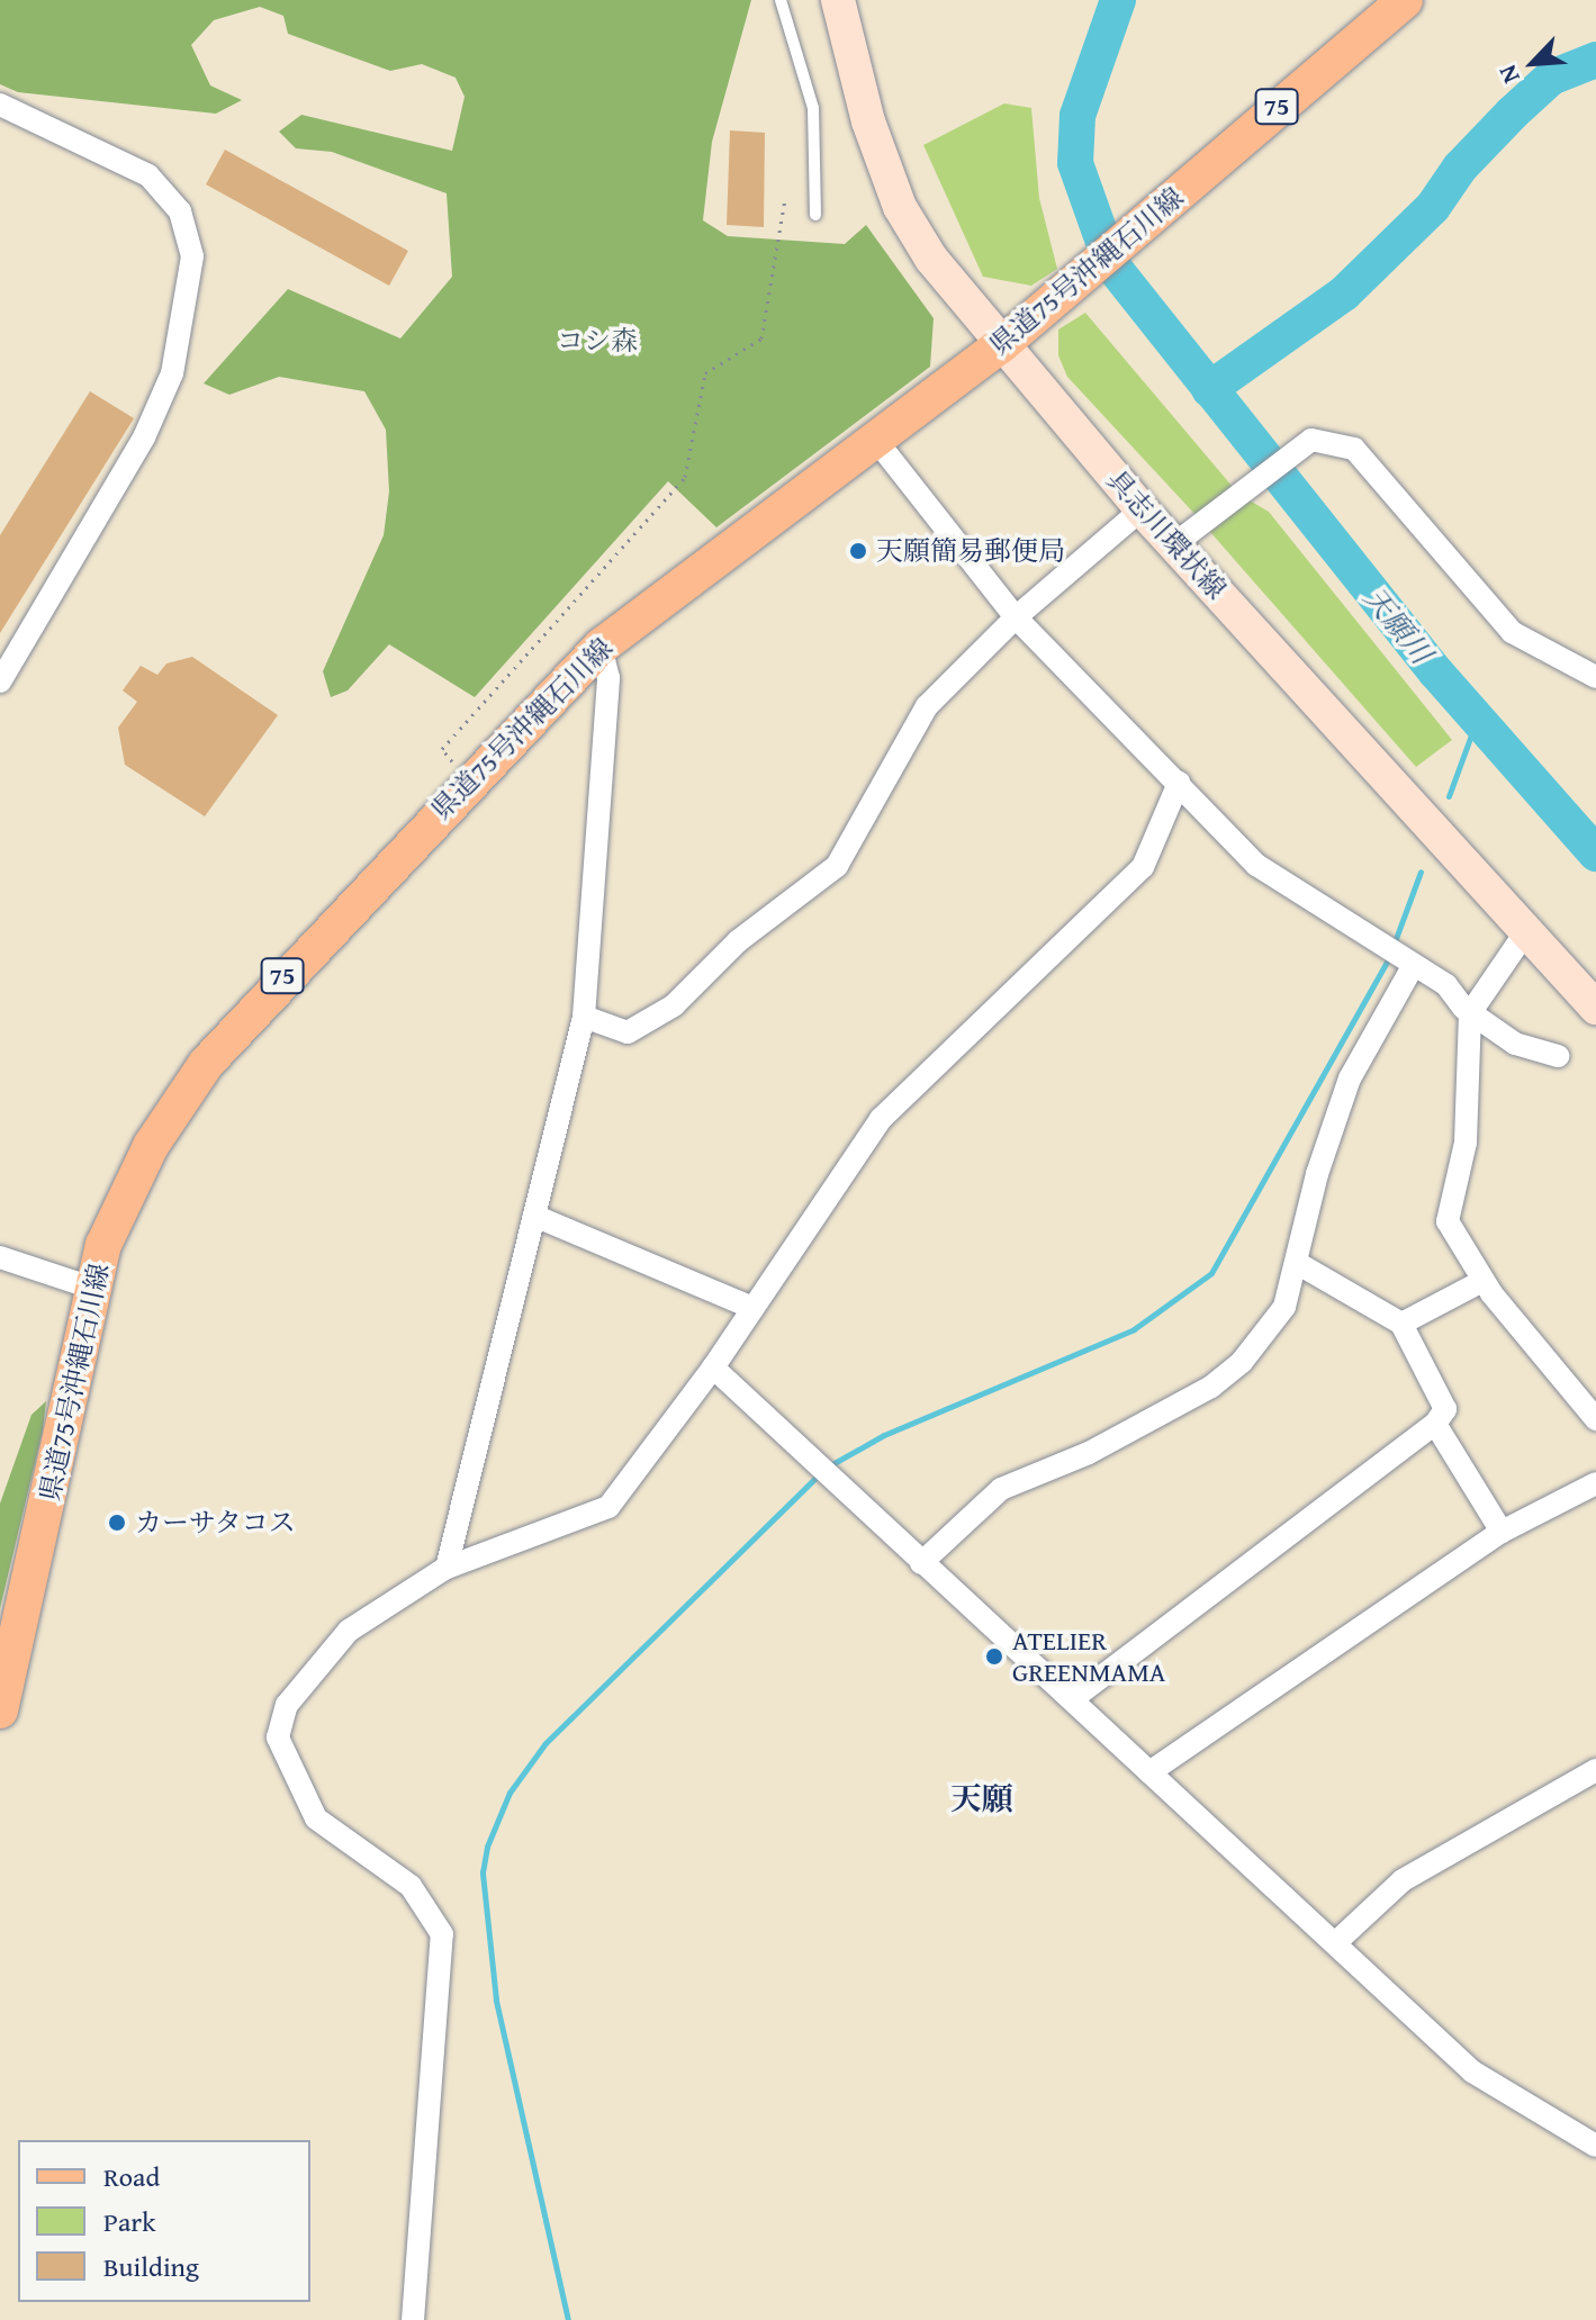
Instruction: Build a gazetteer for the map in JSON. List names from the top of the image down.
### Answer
{
  "streets": {
    "main road": ["75", "県道75号沖縄石川線", "具志川環状線"]
  },
  "crossings": [
    ["県道75号沖縄石川線", "具志川環状線"]
  ],
  "districts": ["天願"],
  "water": ["天願川"],
  "parks": ["コシ森"],
  "places": ["天願簡易郵便局", "カーサタコス", "ATELIER GREENMAMA"],
  "legend": ["Road", "Park", "Building"],
  "north": "bottom left"
}
